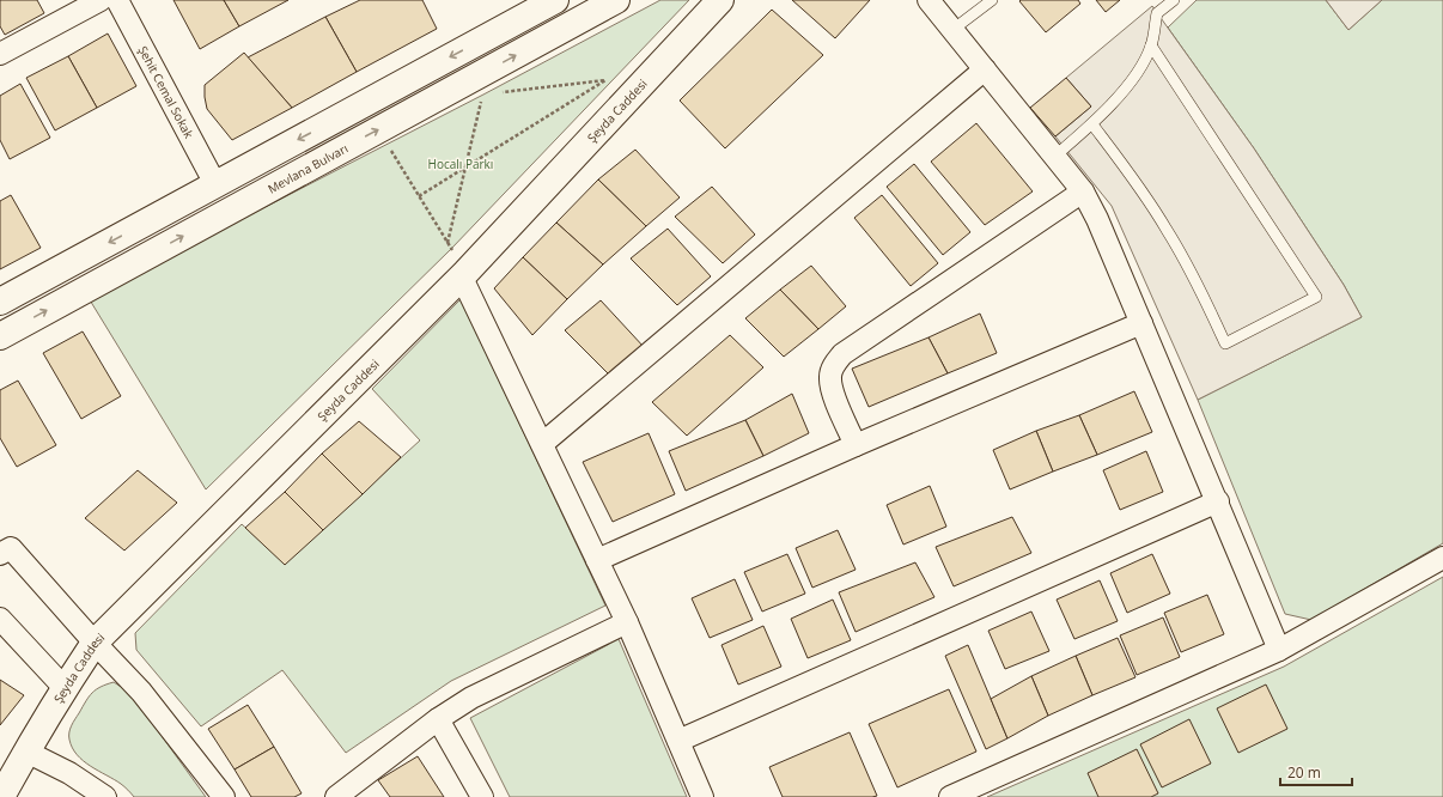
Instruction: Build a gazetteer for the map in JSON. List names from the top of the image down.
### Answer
{
  "streets": {
    "street": ["Şehit Cemal Sokak", "Şeyda Caddesi", "Mevlana Bulvarı"]
  },
  "parks": ["Hocalı Parkı"],
  "scale_bar": "20 m"
}
